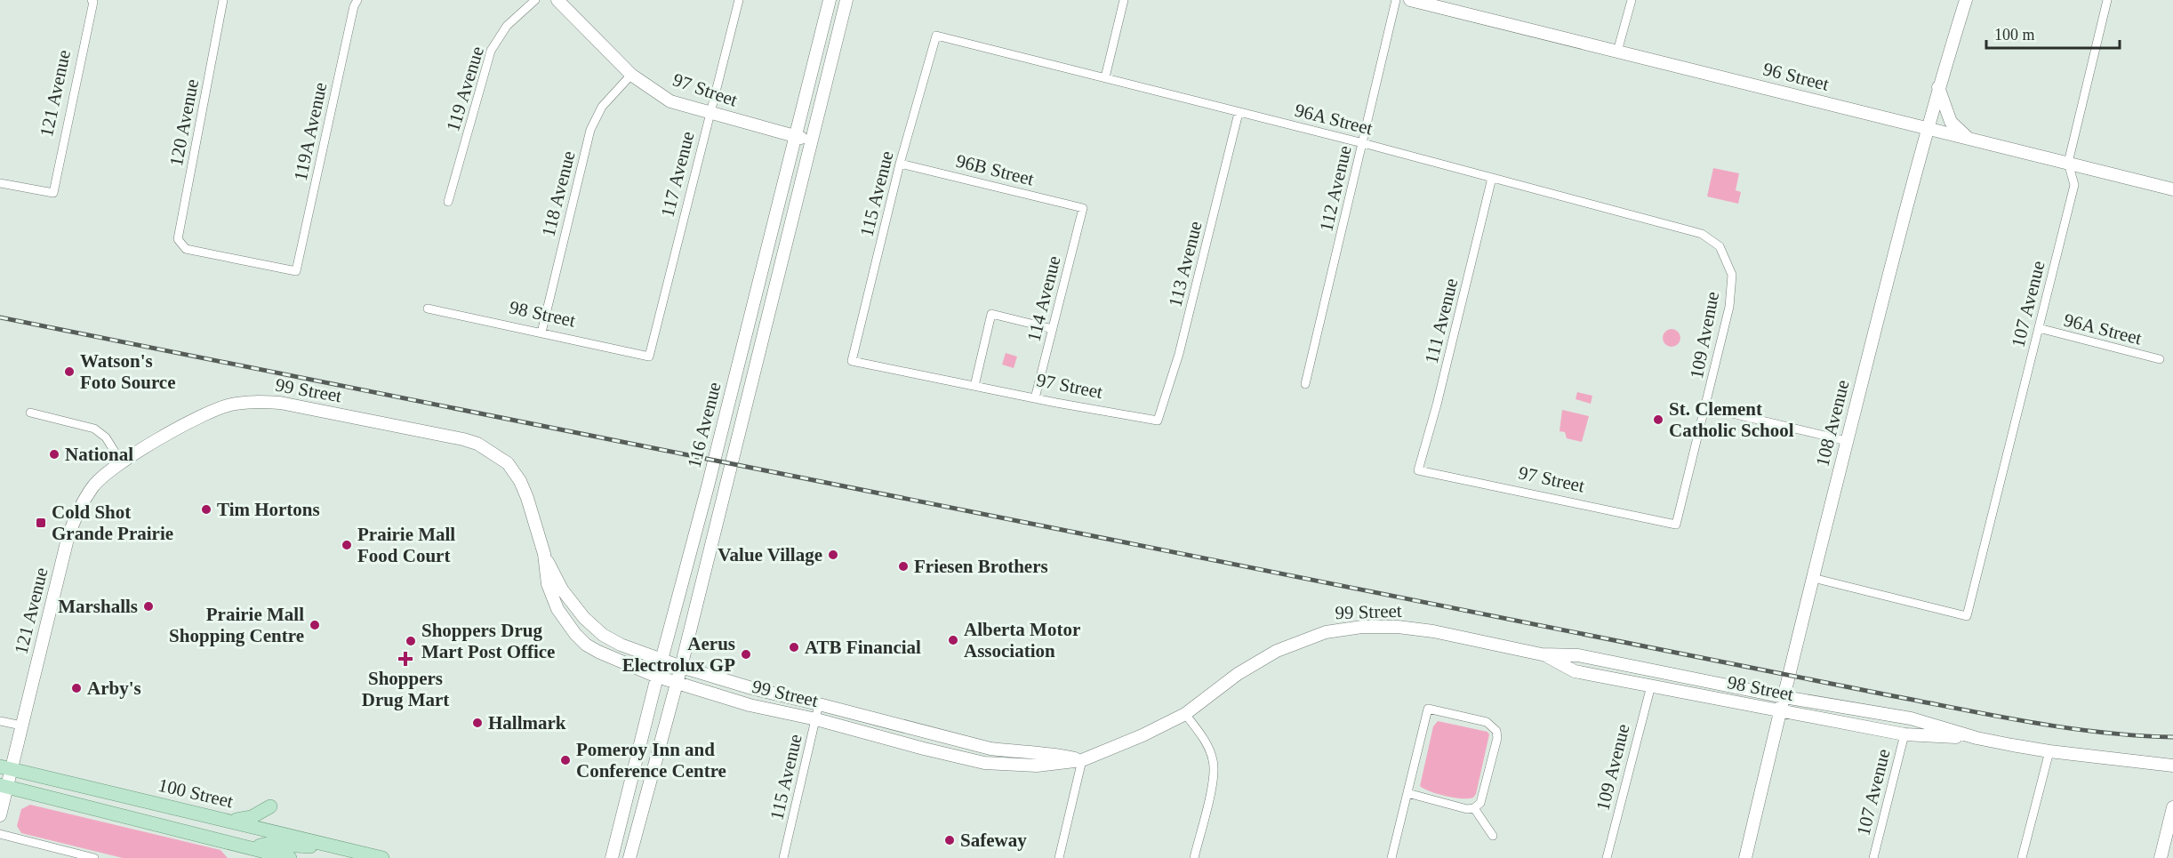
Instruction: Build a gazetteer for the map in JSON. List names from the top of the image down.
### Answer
{
  "streets": {
    "main road": [
      "96 Street",
      "97 Street",
      "121 Avenue",
      "98 Street",
      "99 Street",
      "108 Avenue",
      "116 Avenue",
      "100 Street"
    ],
    "street": [
      "119 Avenue",
      "96A Street",
      "120 Avenue",
      "119A Avenue",
      "96B Street",
      "117 Avenue",
      "112 Avenue",
      "118 Avenue",
      "115 Avenue",
      "113 Avenue",
      "114 Avenue",
      "107 Avenue",
      "111 Avenue",
      "109 Avenue"
    ]
  },
  "crossings": [
    ["96 Street", "107 Avenue"],
    ["96 Street", "108 Avenue"],
    ["97 Street", "117 Avenue"],
    ["97 Street", "118 Avenue"],
    ["97 Street", "115 Avenue"],
    ["97 Street", "113 Avenue"],
    ["97 Street", "114 Avenue"],
    ["97 Street", "111 Avenue"],
    ["97 Street", "109 Avenue"],
    ["97 Street", "116 Avenue"],
    ["121 Avenue", "99 Street"],
    ["121 Avenue", "100 Street"],
    ["96A Street", "112 Avenue"],
    ["96A Street", "115 Avenue"],
    ["96A Street", "113 Avenue"],
    ["96A Street", "107 Avenue"],
    ["96A Street", "111 Avenue"],
    ["96A Street", "109 Avenue"],
    ["120 Avenue", "119A Avenue"],
    ["96B Street", "115 Avenue"],
    ["96B Street", "114 Avenue"],
    ["117 Avenue", "98 Street"],
    ["118 Avenue", "98 Street"],
    ["115 Avenue", "99 Street"],
    ["107 Avenue", "98 Street"],
    ["107 Avenue", "108 Avenue"],
    ["98 Street", "109 Avenue"],
    ["98 Street", "99 Street"],
    ["98 Street", "108 Avenue"],
    ["99 Street", "116 Avenue"]
  ],
  "places": {
    "other": [
      "Watson's Foto Source",
      "St. Clement Catholic School",
      "National",
      "Tim Hortons",
      "Prairie Mall Food Court",
      "Value Village",
      "Friesen Brothers",
      "Marshalls",
      "Prairie Mall Shopping Centre",
      "Alberta Motor Association",
      "Shoppers Drug Mart Post Office",
      "ATB Financial",
      "Aerus Electrolux GP",
      "Arby's",
      "Hallmark",
      "Pomeroy Inn and Conference Centre",
      "Safeway"
    ],
    "transit": ["Cold Shot Grande Prairie"],
    "health": ["Shoppers Drug Mart"]
  },
  "scale_bar": "100 m"
}
